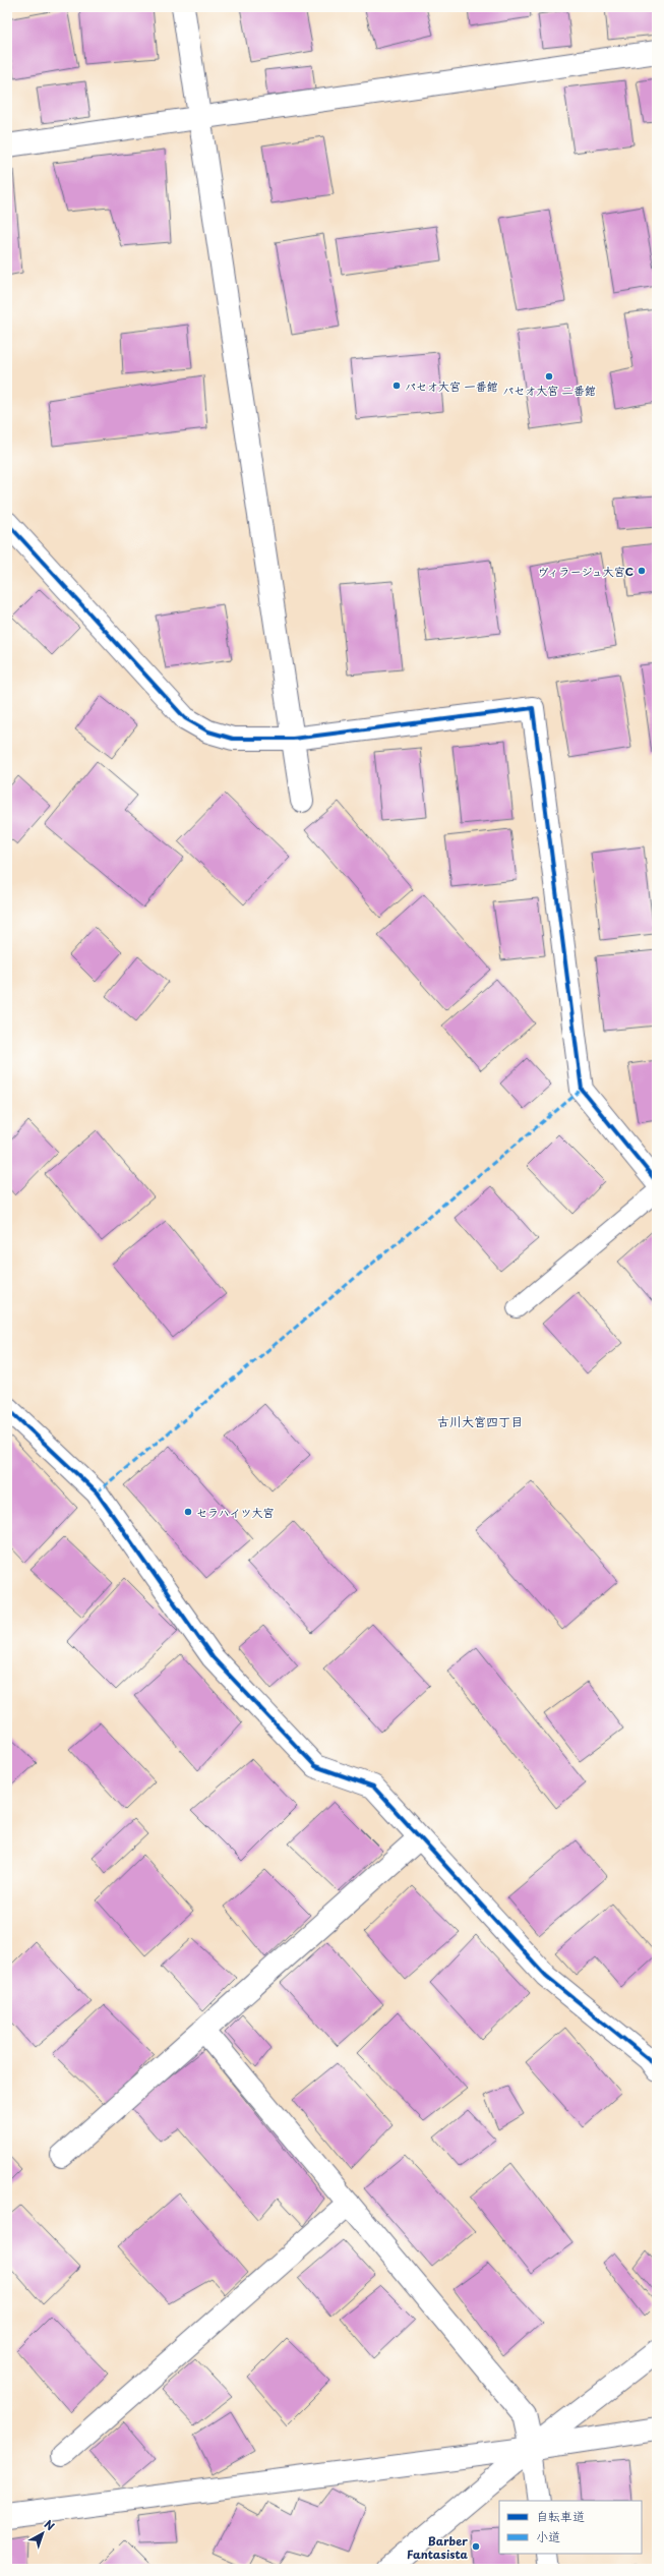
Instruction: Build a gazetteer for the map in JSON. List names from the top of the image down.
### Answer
{
  "districts": ["古川大宮四丁目"],
  "places": [
    "パセオ大宮 二番館",
    "パセオ大宮 一番館",
    "ヴィラージュ大宮C",
    "セラハイツ大宮",
    "Barber Fantasista"
  ],
  "legend": ["自転車道", "小道"],
  "north": "top right"
}
